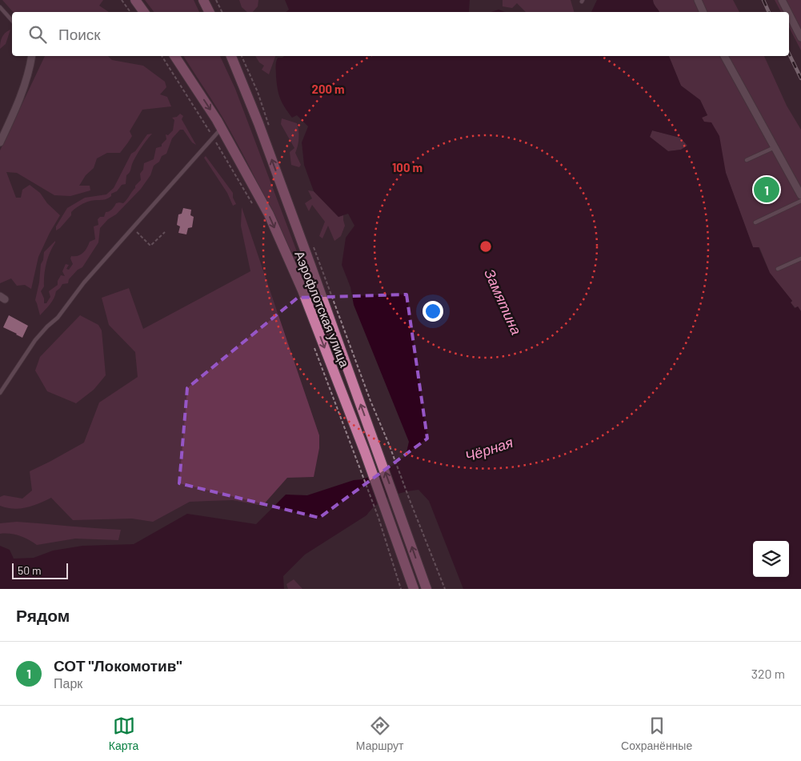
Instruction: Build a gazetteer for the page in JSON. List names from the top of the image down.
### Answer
{
  "streets": {
    "main road": ["Аэрофлотская улица"]
  },
  "water": ["Замятина", "Чёрная"],
  "scale_bar": "50 m",
  "page": {
    "search": "Поиск",
    "pins": "1",
    "scale": "50 m",
    "heading": "Рядом",
    "list": [
      {
        "mark": "1",
        "name": "СОТ \"Локомотив\"",
        "note": "Парк",
        "value": "320 m"
      }
    ],
    "nav": ["Карта", "Маршрут", "Сохранённые"]
  },
  "rings": ["200 m", "100 m"]
}
